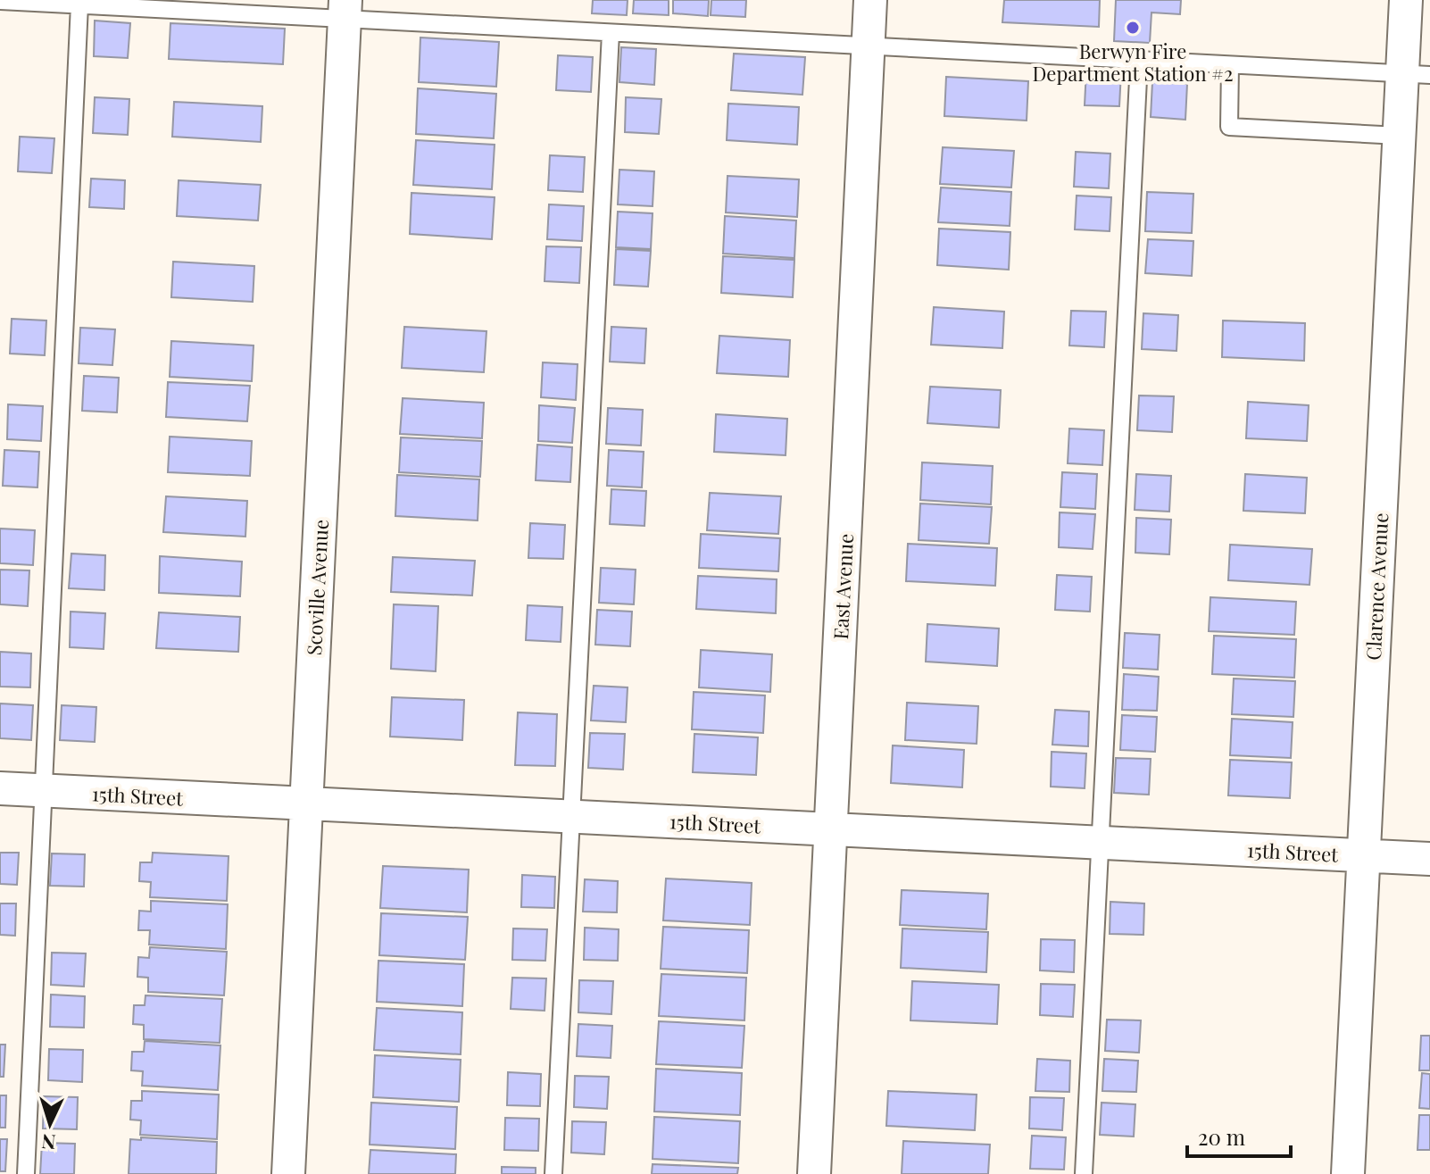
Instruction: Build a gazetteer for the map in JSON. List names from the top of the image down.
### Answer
{
  "streets": {
    "street": [
      "East Avenue",
      "Clarence Avenue",
      "Scoville Avenue",
      "15th Street"
    ]
  },
  "crossings": [
    ["East Avenue", "15th Street"],
    ["Clarence Avenue", "15th Street"],
    ["Scoville Avenue", "15th Street"]
  ],
  "places": ["Berwyn Fire Department Station #2"],
  "scale_bar": "20 m",
  "north": "bottom"
}
